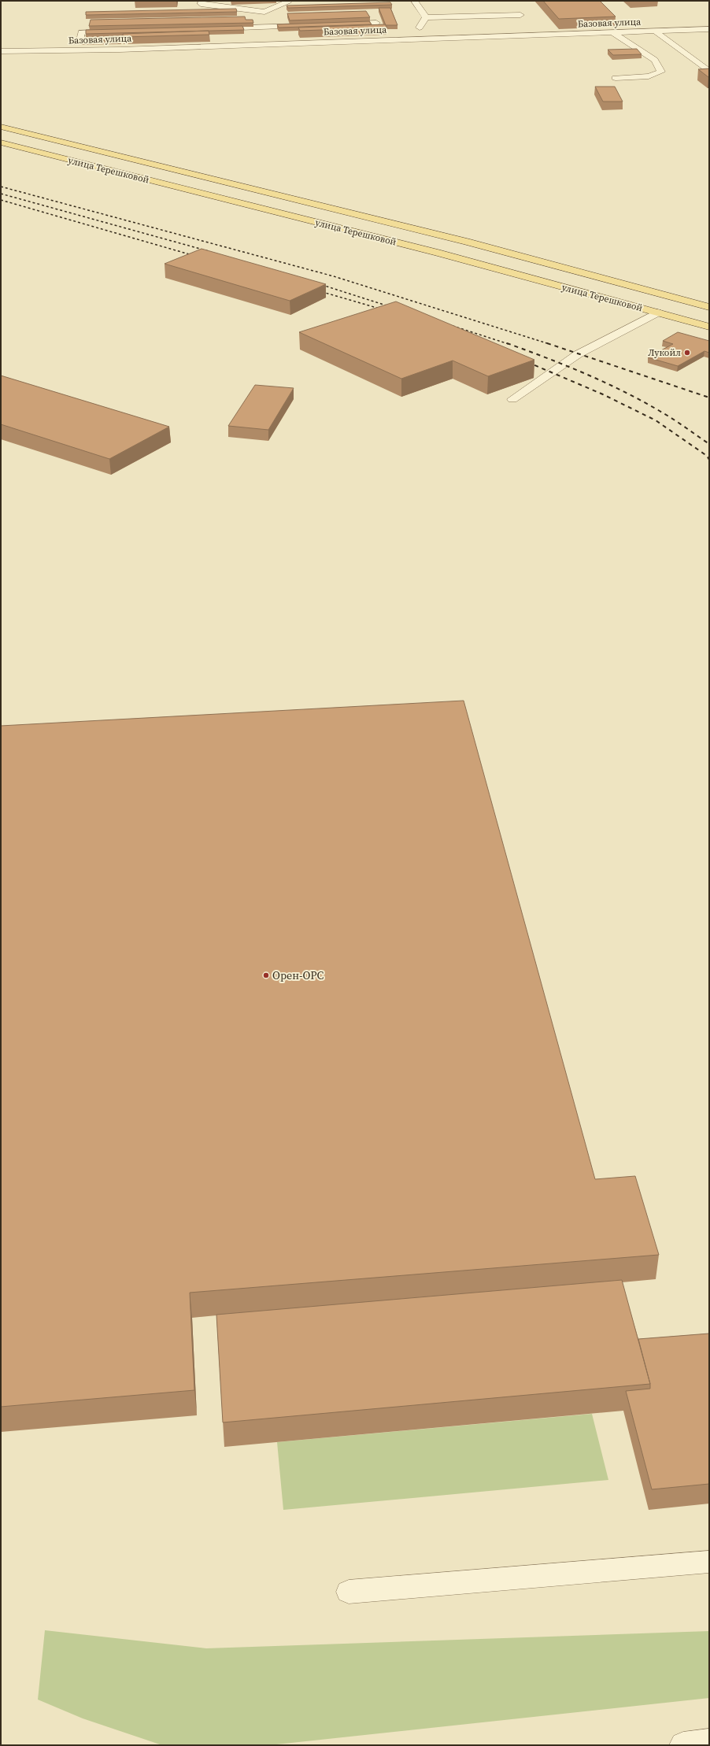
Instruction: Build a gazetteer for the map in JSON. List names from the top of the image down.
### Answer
{
  "streets": {
    "main road": ["улица Терешковой"],
    "street": ["Базовая улица"]
  },
  "places": ["Лукойл", "Орен-ОРС"]
}
